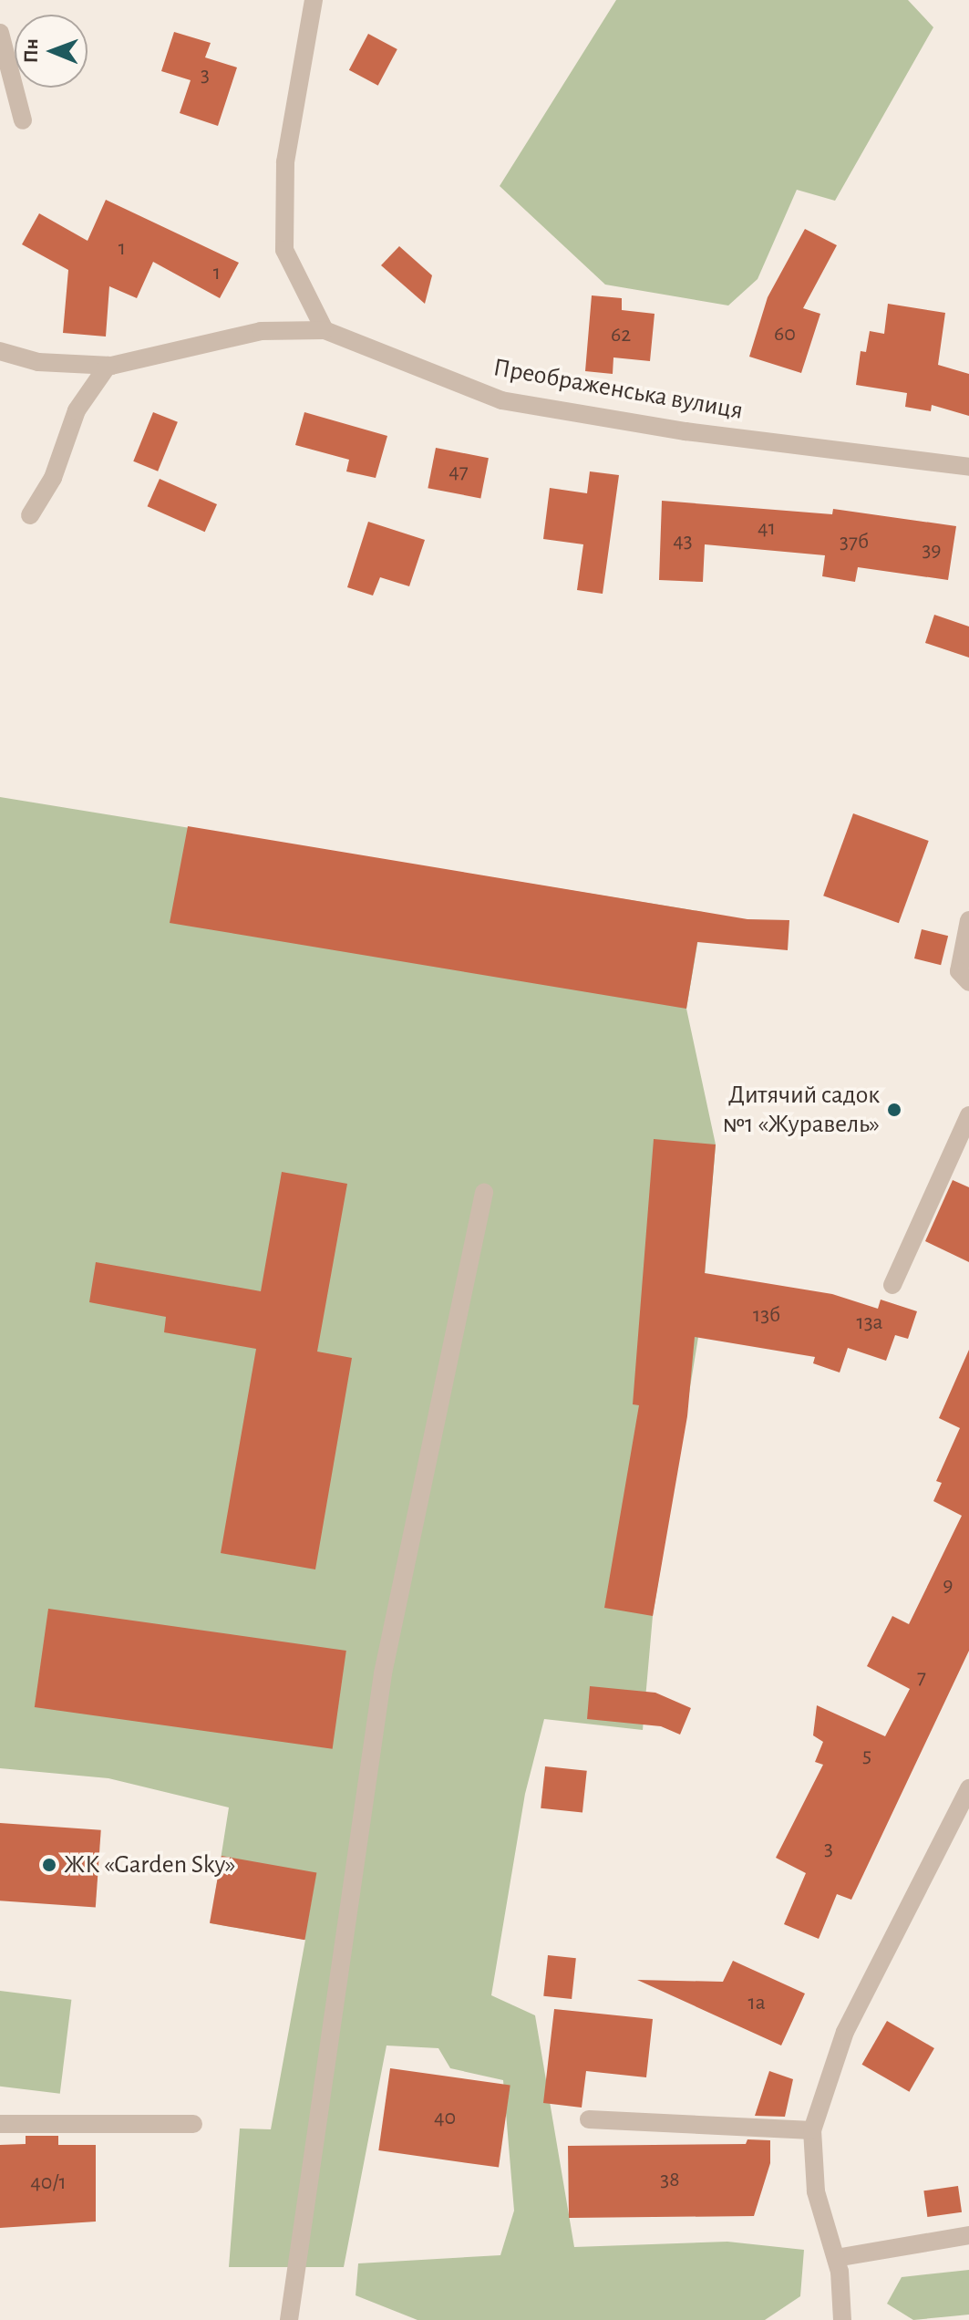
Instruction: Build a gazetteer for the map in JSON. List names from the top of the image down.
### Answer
{
  "streets": {
    "street": ["Преображенська вулиця"]
  },
  "places": ["Дитячий садок №1 «Журавель»", "ЖК «Garden Sky»"],
  "house_numbers": [
    "3",
    "1",
    "1",
    "60",
    "62",
    "47",
    "41",
    "43",
    "37б",
    "39",
    "13б",
    "13а",
    "9",
    "7",
    "5",
    "3",
    "1а",
    "40",
    "38",
    "40/1"
  ],
  "north": "left"
}
